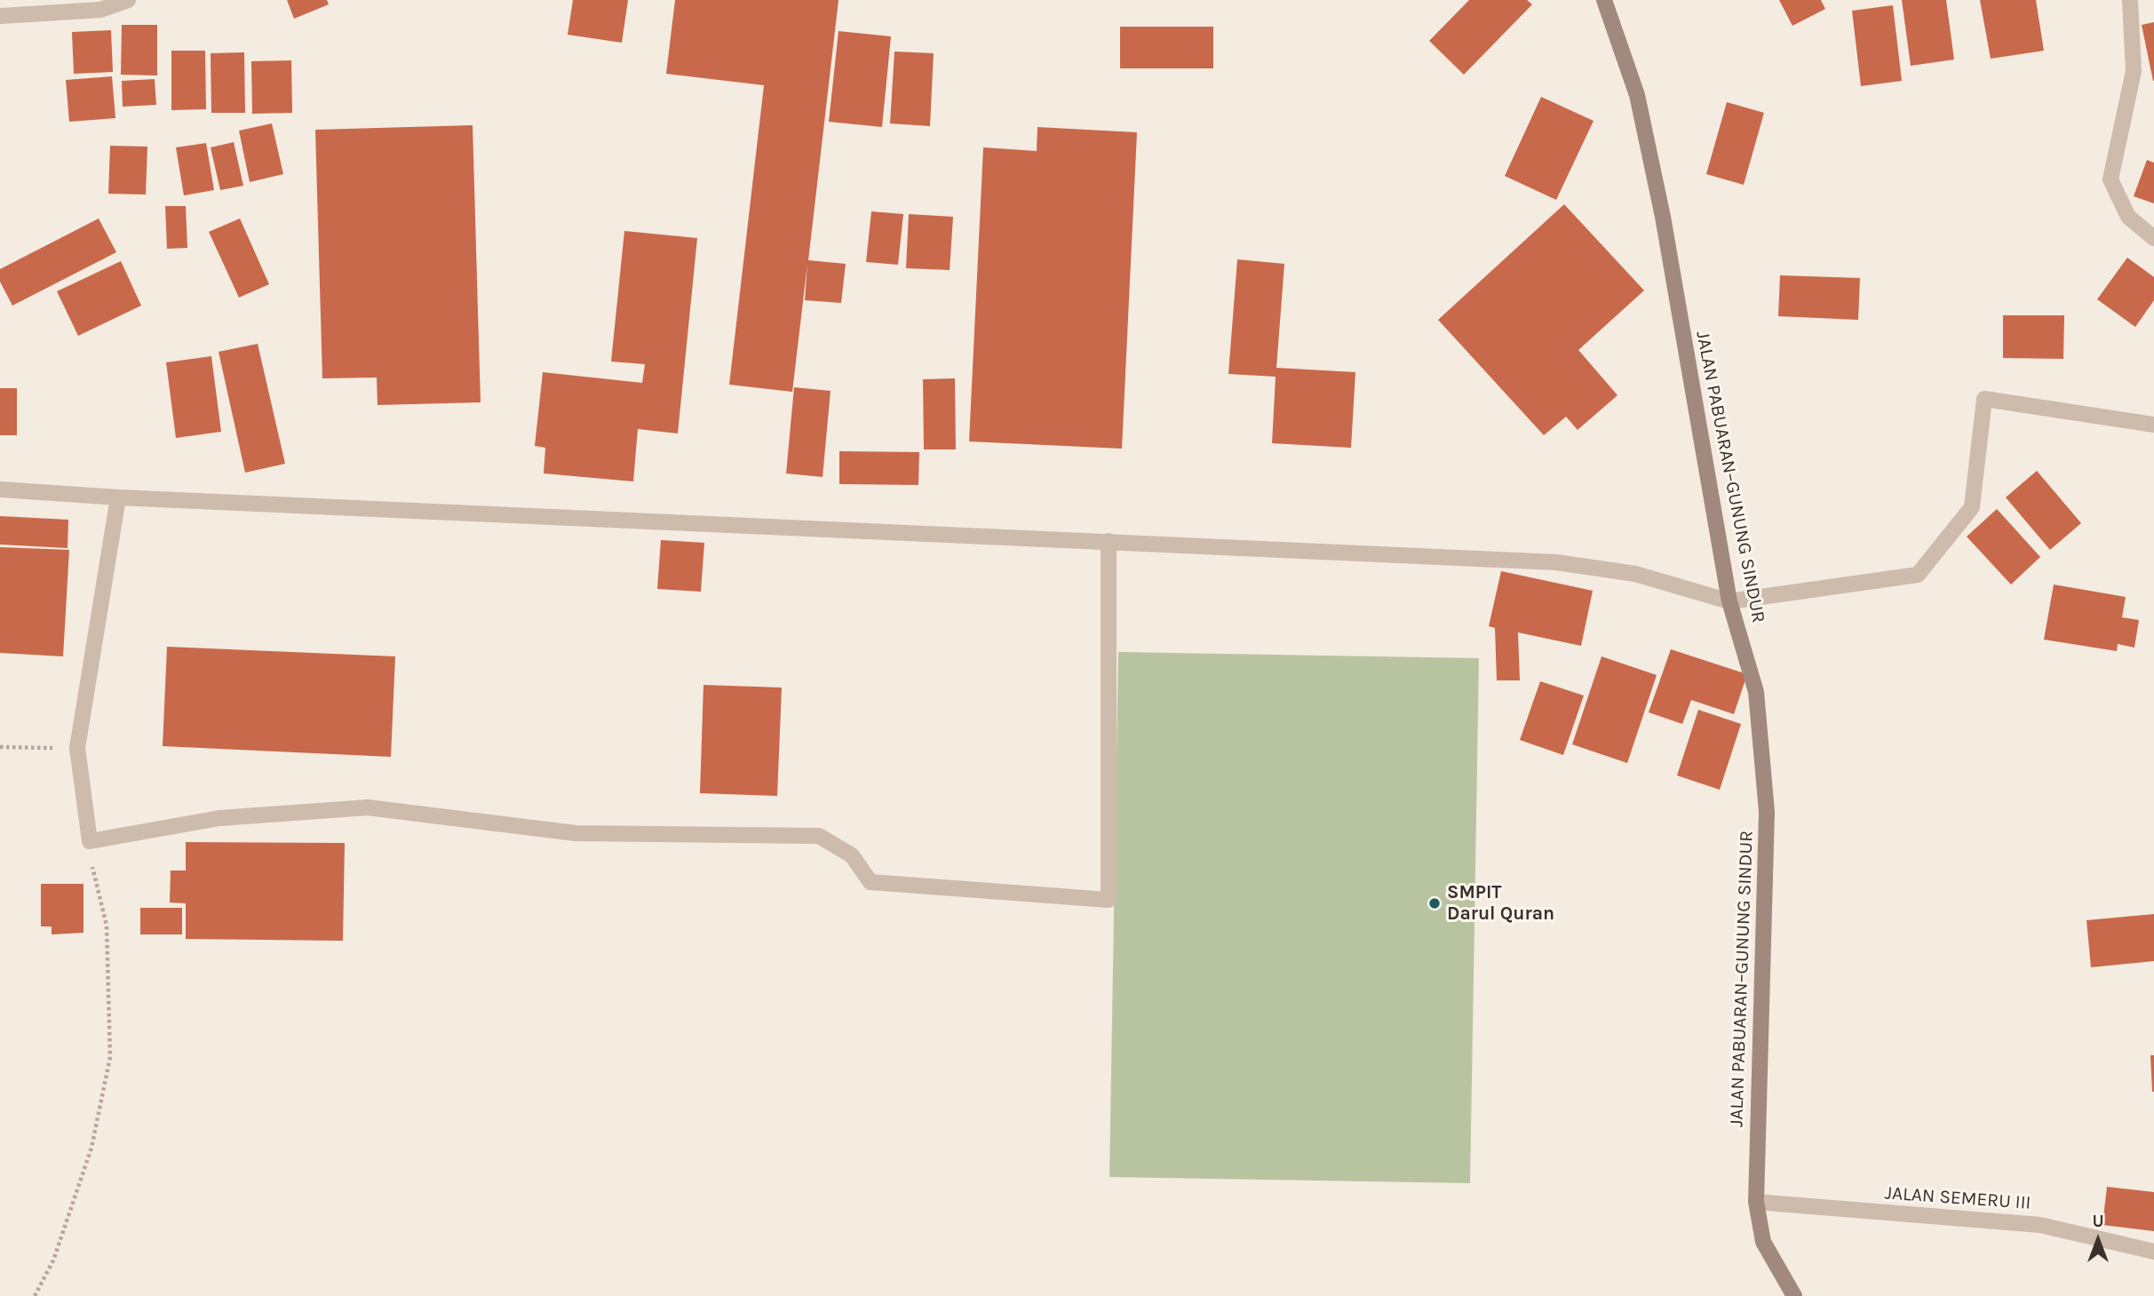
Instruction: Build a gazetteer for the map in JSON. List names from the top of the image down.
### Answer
{
  "streets": {
    "street": ["JALAN PABUARAN–GUNUNG SINDUR", "JALAN SEMERU III"]
  },
  "crossings": [
    ["JALAN PABUARAN–GUNUNG SINDUR", "JALAN SEMERU III"]
  ],
  "places": ["SMPIT Darul Quran"],
  "north": "top"
}
